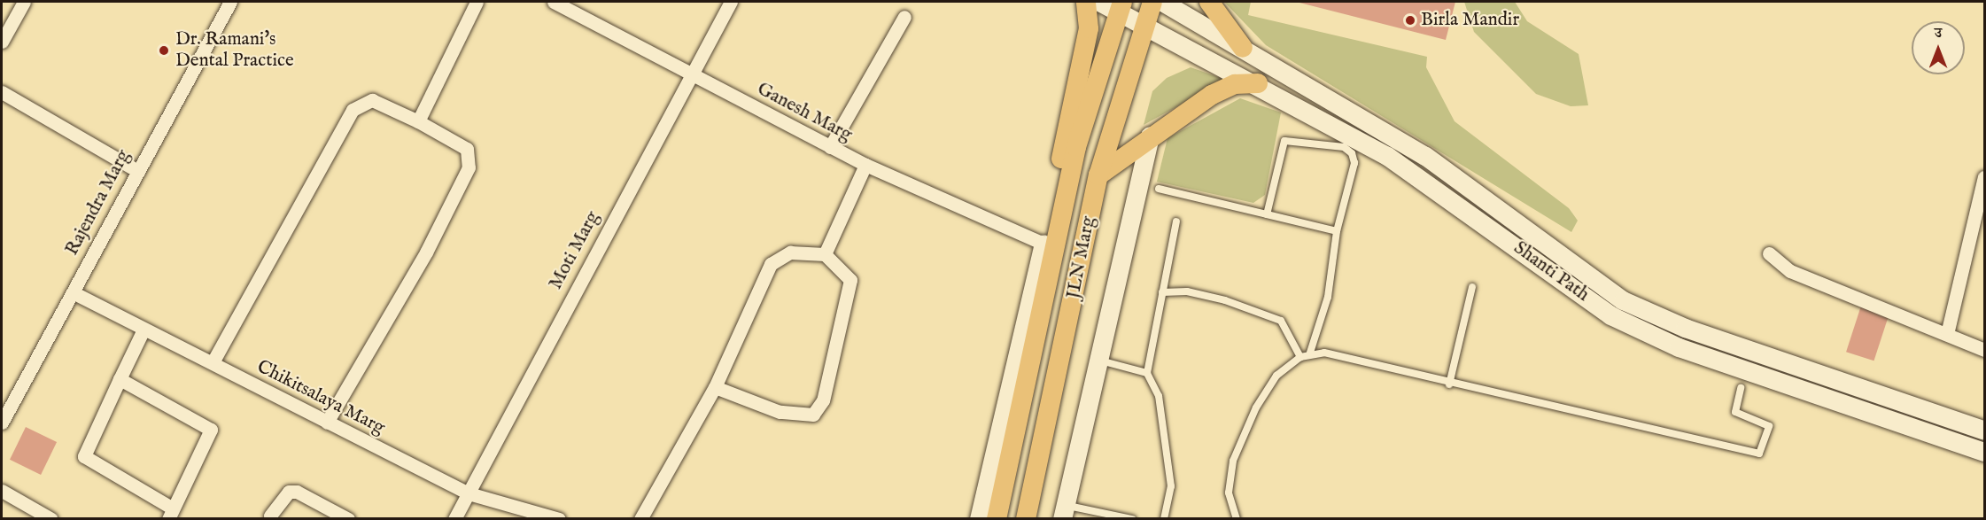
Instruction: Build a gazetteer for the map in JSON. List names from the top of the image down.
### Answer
{
  "streets": {
    "main road": ["JLN Marg", "Shanti Path"],
    "street": [
      "Ganesh Marg",
      "Rajendra Marg",
      "Moti Marg",
      "Chikitsalaya Marg"
    ]
  },
  "crossings": [
    ["Ganesh Marg", "Moti Marg"],
    ["Ganesh Marg", "JLN Marg"],
    ["Rajendra Marg", "Chikitsalaya Marg"],
    ["Moti Marg", "Chikitsalaya Marg"],
    ["JLN Marg", "Shanti Path"]
  ],
  "places": ["Birla Mandir", "Dr. Ramani's Dental Practice"],
  "north": "top"
}
